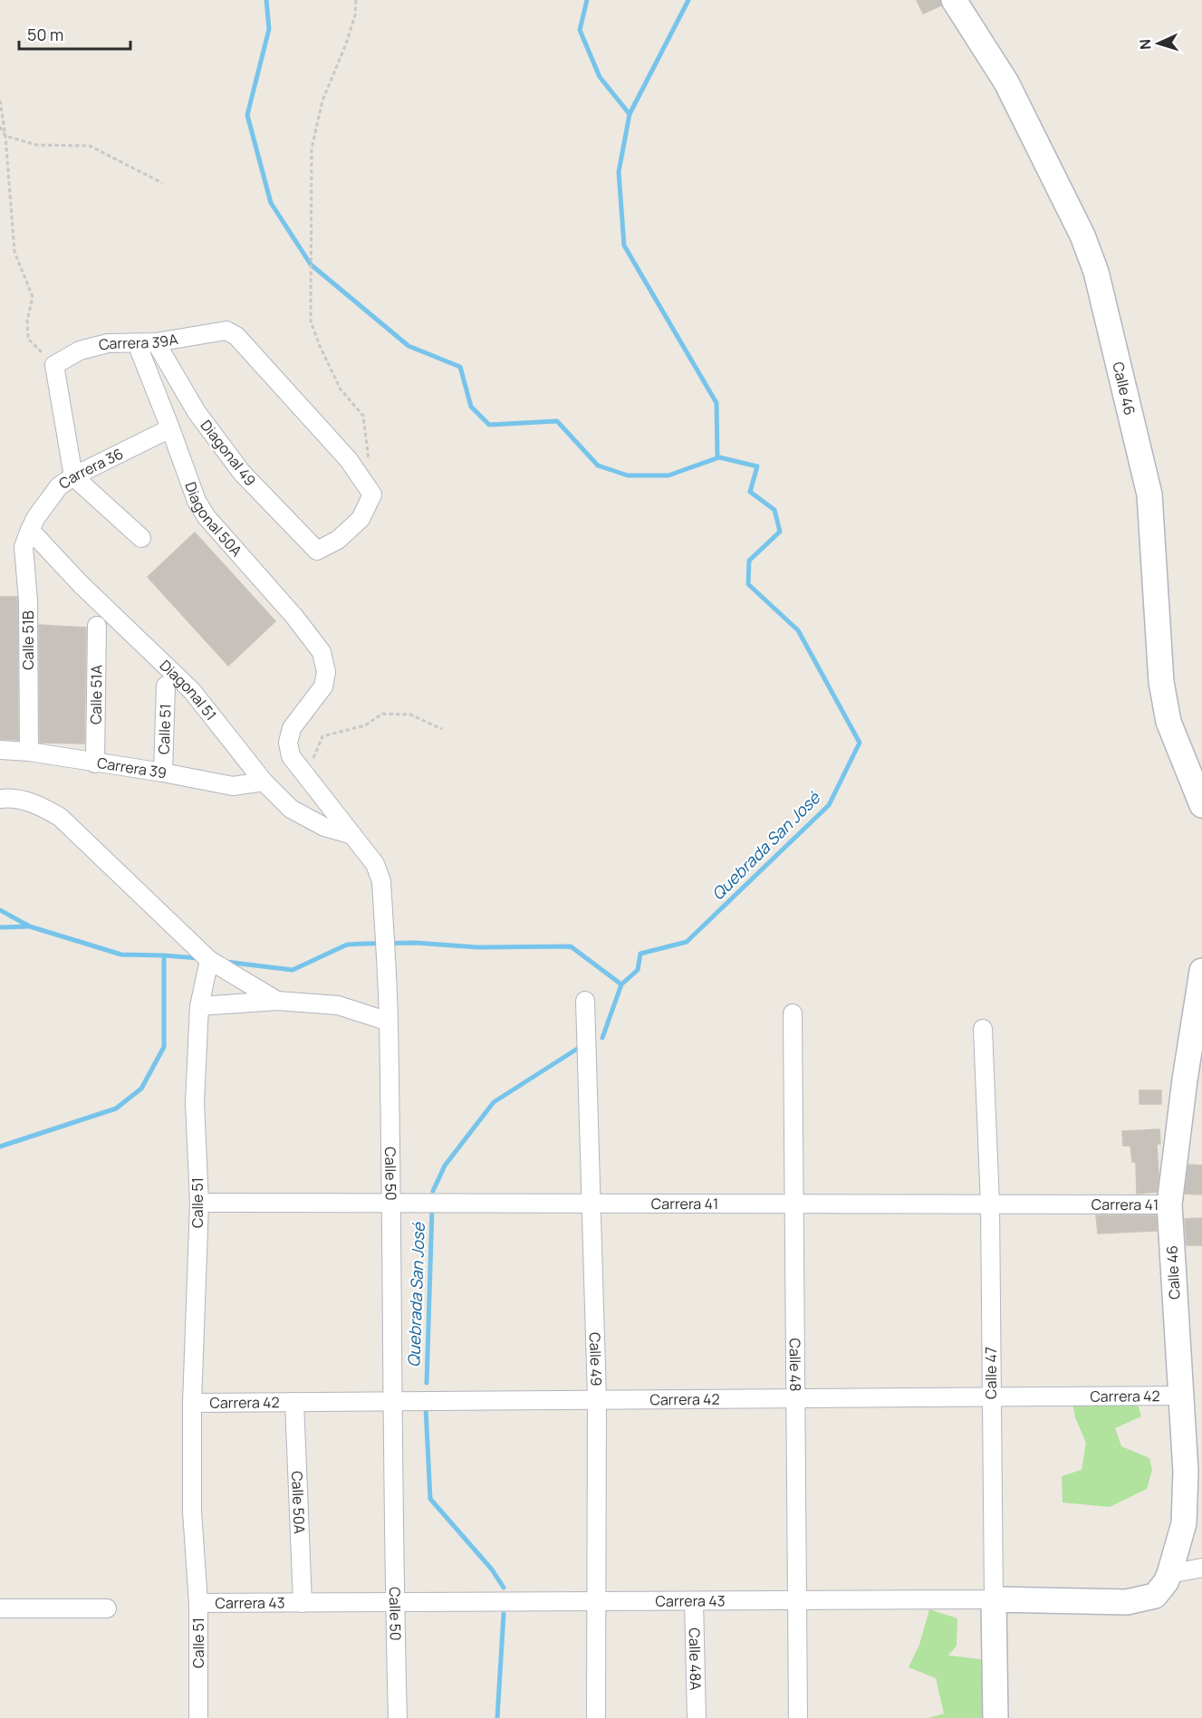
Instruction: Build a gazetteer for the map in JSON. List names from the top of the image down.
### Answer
{
  "streets": {
    "street": [
      "Carrera 39A",
      "Calle 46",
      "Diagonal 49",
      "Carrera 36",
      "Diagonal 50A",
      "Calle 51B",
      "Diagonal 51",
      "Calle 51A",
      "Calle 51",
      "Carrera 39",
      "Calle 50",
      "Carrera 41",
      "Calle 49",
      "Calle 48",
      "Calle 47",
      "Carrera 42",
      "Calle 50A",
      "Carrera 43",
      "Calle 48A"
    ]
  },
  "crossings": [
    ["Carrera 39A", "Diagonal 49"],
    ["Carrera 39A", "Diagonal 50A"],
    ["Calle 46", "Carrera 41"],
    ["Calle 46", "Carrera 42"],
    ["Calle 46", "Carrera 43"],
    ["Carrera 36", "Diagonal 50A"],
    ["Carrera 36", "Calle 51B"],
    ["Carrera 36", "Diagonal 51"],
    ["Diagonal 50A", "Calle 50"],
    ["Calle 51B", "Diagonal 51"],
    ["Calle 51B", "Carrera 39"],
    ["Diagonal 51", "Carrera 39"],
    ["Diagonal 51", "Calle 50"],
    ["Calle 51A", "Carrera 39"],
    ["Calle 51", "Carrera 39"],
    ["Calle 51", "Carrera 41"],
    ["Calle 51", "Carrera 42"],
    ["Calle 51", "Carrera 43"],
    ["Calle 50", "Carrera 41"],
    ["Calle 50", "Carrera 42"],
    ["Calle 50", "Carrera 43"],
    ["Carrera 41", "Calle 49"],
    ["Carrera 41", "Calle 48"],
    ["Carrera 41", "Calle 47"],
    ["Calle 49", "Carrera 42"],
    ["Calle 49", "Carrera 43"],
    ["Calle 48", "Carrera 42"],
    ["Calle 48", "Carrera 43"],
    ["Calle 47", "Carrera 42"],
    ["Calle 47", "Carrera 43"],
    ["Carrera 42", "Calle 50A"],
    ["Calle 50A", "Carrera 43"],
    ["Carrera 43", "Calle 48A"]
  ],
  "water": ["Quebrada San José"],
  "scale_bar": "50 m",
  "north": "left"
}
